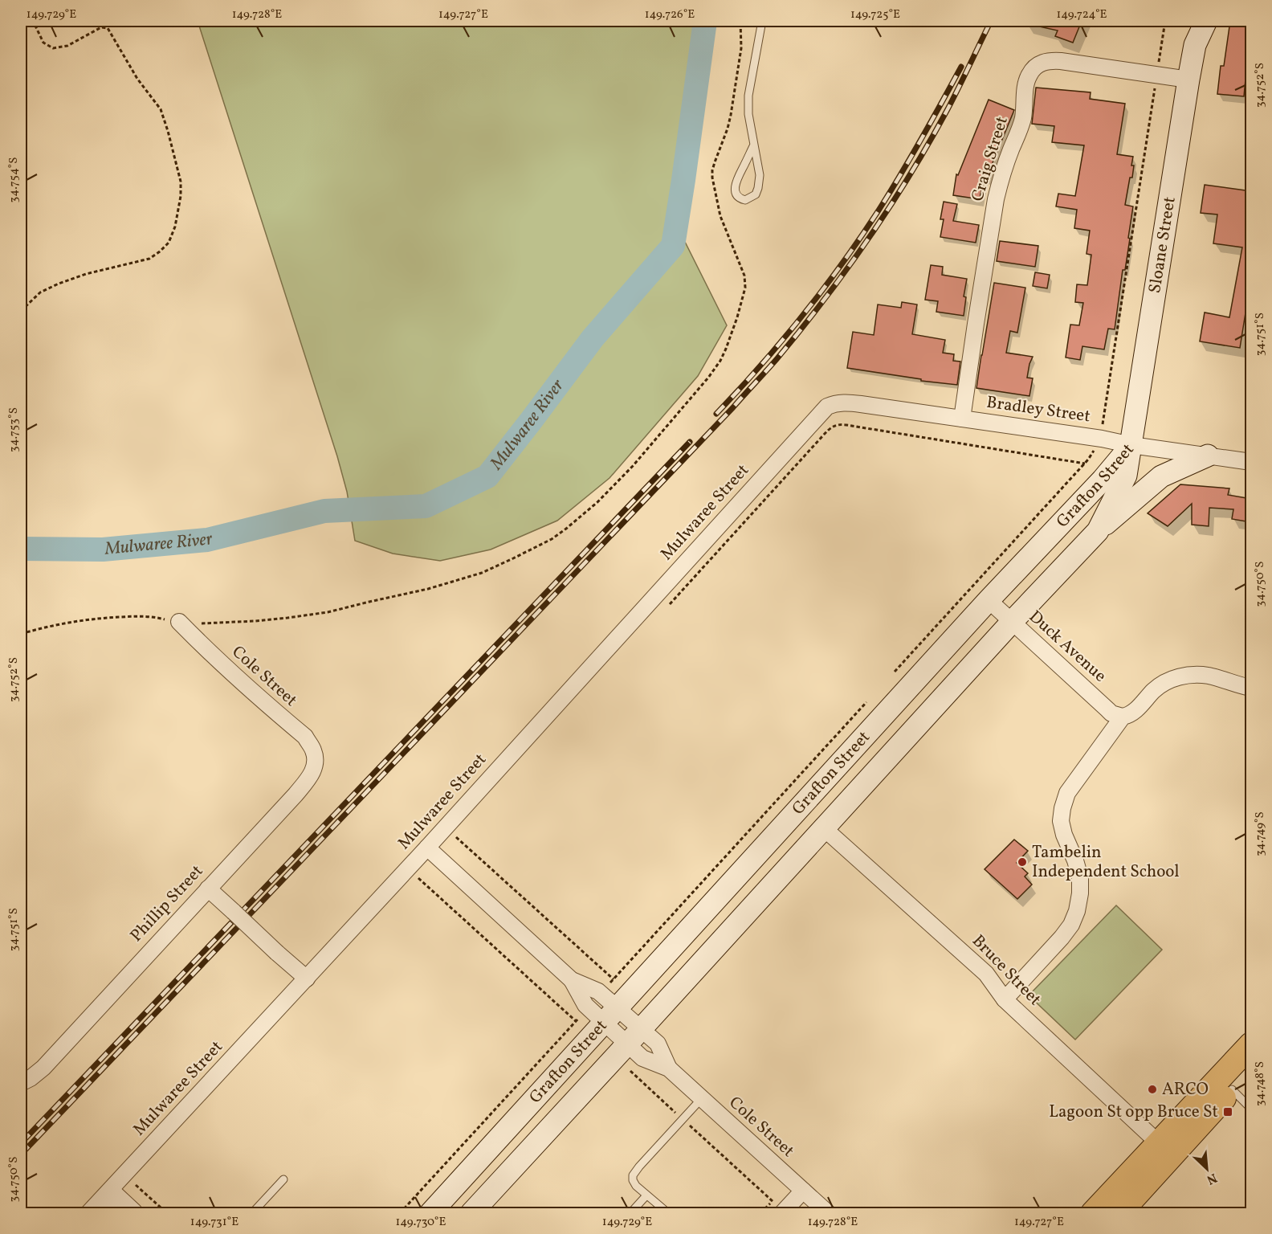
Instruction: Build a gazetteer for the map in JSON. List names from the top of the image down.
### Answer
{
  "streets": {
    "street": [
      "Craig Street",
      "Sloane Street",
      "Bradley Street",
      "Grafton Street",
      "Mulwaree Street",
      "Duck Avenue",
      "Cole Street",
      "Phillip Street",
      "Bruce Street"
    ]
  },
  "crossings": [
    ["Craig Street", "Sloane Street"],
    ["Craig Street", "Bradley Street"],
    ["Sloane Street", "Bradley Street"],
    ["Sloane Street", "Grafton Street"],
    ["Bradley Street", "Grafton Street"],
    ["Bradley Street", "Mulwaree Street"],
    ["Grafton Street", "Duck Avenue"],
    ["Grafton Street", "Cole Street"],
    ["Grafton Street", "Bruce Street"],
    ["Mulwaree Street", "Cole Street"],
    ["Cole Street", "Phillip Street"]
  ],
  "water": ["Mulwaree River"],
  "places": {
    "other": ["Tambelin Independent School", "ARCO"],
    "transit": ["Lagoon St opp Bruce St"]
  },
  "north": "bottom right",
  "coordinates": [
    "149.729°E",
    "149.728°E",
    "149.727°E",
    "149.726°E",
    "149.725°E",
    "149.724°E",
    "34.752°S",
    "34.754°S",
    "34.751°S",
    "34.753°S",
    "34.750°S",
    "34.749°S",
    "34.748°S",
    "149.731°E",
    "149.730°E"
  ]
}
